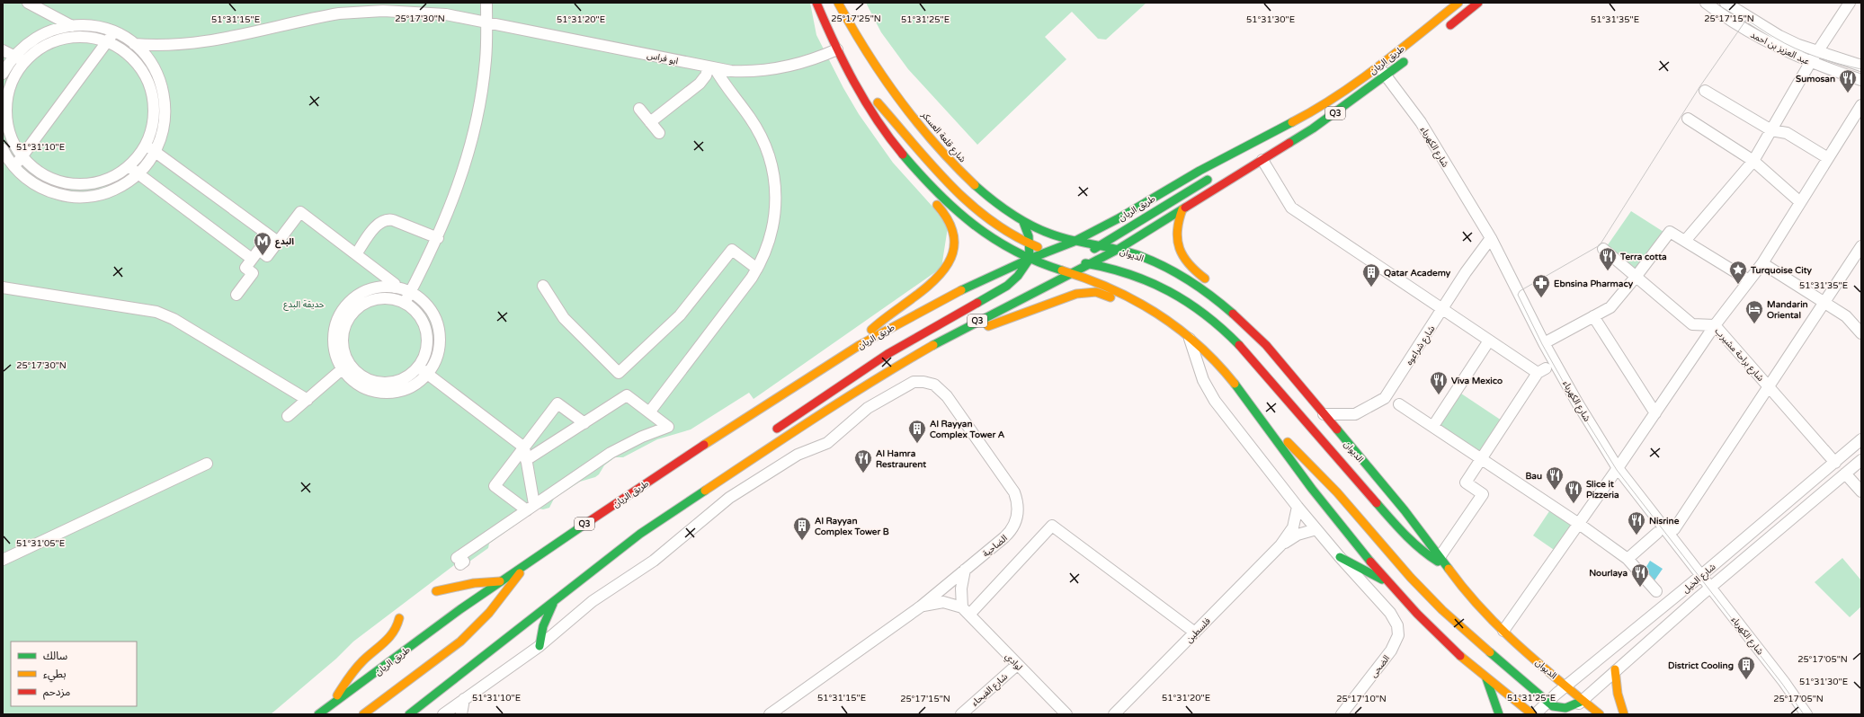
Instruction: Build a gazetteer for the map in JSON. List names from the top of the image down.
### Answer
{
  "streets": {
    "main road": [
      "طريق الريان",
      "Q3",
      "شارع قلعة العسكر",
      "الديوان"
    ],
    "street": [
      "عبد العزيز بن احمد",
      "ابو فراس",
      "شارع الكهرباء",
      "شارع شراعوه",
      "شارع براحة مشيرب",
      "الضاحية",
      "شارع الخيل",
      "فلسطين",
      "لوادي",
      "الضحى",
      "شارع الفيحاء"
    ]
  },
  "crossings": [
    ["طريق الريان", "شارع قلعة العسكر"],
    ["طريق الريان", "شارع الكهرباء"],
    ["طريق الريان", "الديوان"],
    ["شارع قلعة العسكر", "الديوان"],
    ["شارع الكهرباء", "شارع شراعوه"],
    ["شارع الكهرباء", "شارع براحة مشيرب"],
    ["شارع الكهرباء", "شارع الخيل"],
    ["الديوان", "شارع شراعوه"],
    ["الديوان", "شارع براحة مشيرب"],
    ["الديوان", "شارع الخيل"],
    ["شارع براحة مشيرب", "شارع الخيل"],
    ["لوادي", "شارع الفيحاء"]
  ],
  "parks": ["حديقة البدع"],
  "places": {
    "restaurant": [
      "Sumosan",
      "Terra cotta",
      "Viva Mexico",
      "Al Hamra Restraurent",
      "Bau",
      "Slice it Pizzeria",
      "Nisrine",
      "Nourlaya"
    ],
    "metro station": ["البدع"],
    "place": ["Turquoise City"],
    "building": [
      "Qatar Academy",
      "Al Rayyan Complex Tower A",
      "Al Rayyan Complex Tower B",
      "District Cooling"
    ],
    "pharmacy": ["Ebnsina Pharmacy"],
    "hotel": ["Mandarin Oriental"]
  },
  "legend": ["سالك", "بطيء", "مزدحم"],
  "coordinates": [
    "25°17'30\"N",
    "25°17'25\"N",
    "25°17'15\"N",
    "51°31'15\"E",
    "51°31'20\"E",
    "51°31'25\"E",
    "51°31'30\"E",
    "51°31'35\"E",
    "51°31'10\"E",
    "51°31'05\"E",
    "25°17'05\"N",
    "25°17'10\"N"
  ]
}
